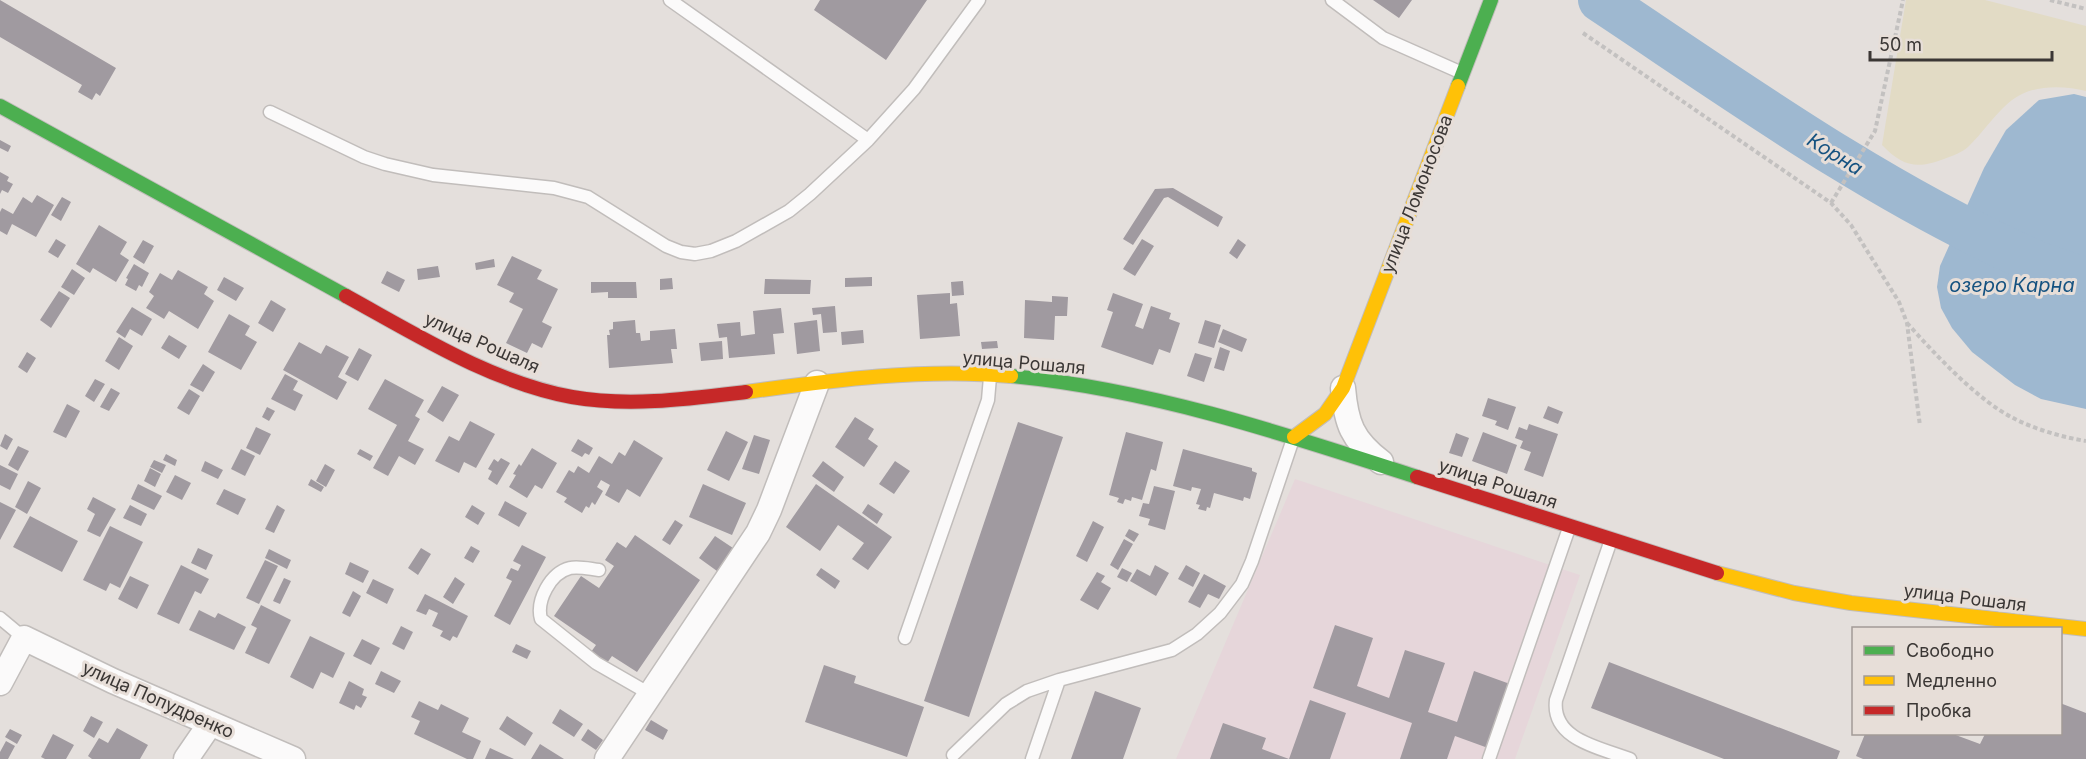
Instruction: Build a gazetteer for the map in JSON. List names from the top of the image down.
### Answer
{
  "streets": {
    "main road": ["улица Ломоносова", "улица Рошаля"],
    "street": ["улица Попудренко"]
  },
  "crossings": [
    ["улица Ломоносова", "улица Рошаля"]
  ],
  "water": ["Корна", "озеро Карна"],
  "legend": ["Свободно", "Медленно", "Пробка"],
  "scale_bar": "50 m"
}
